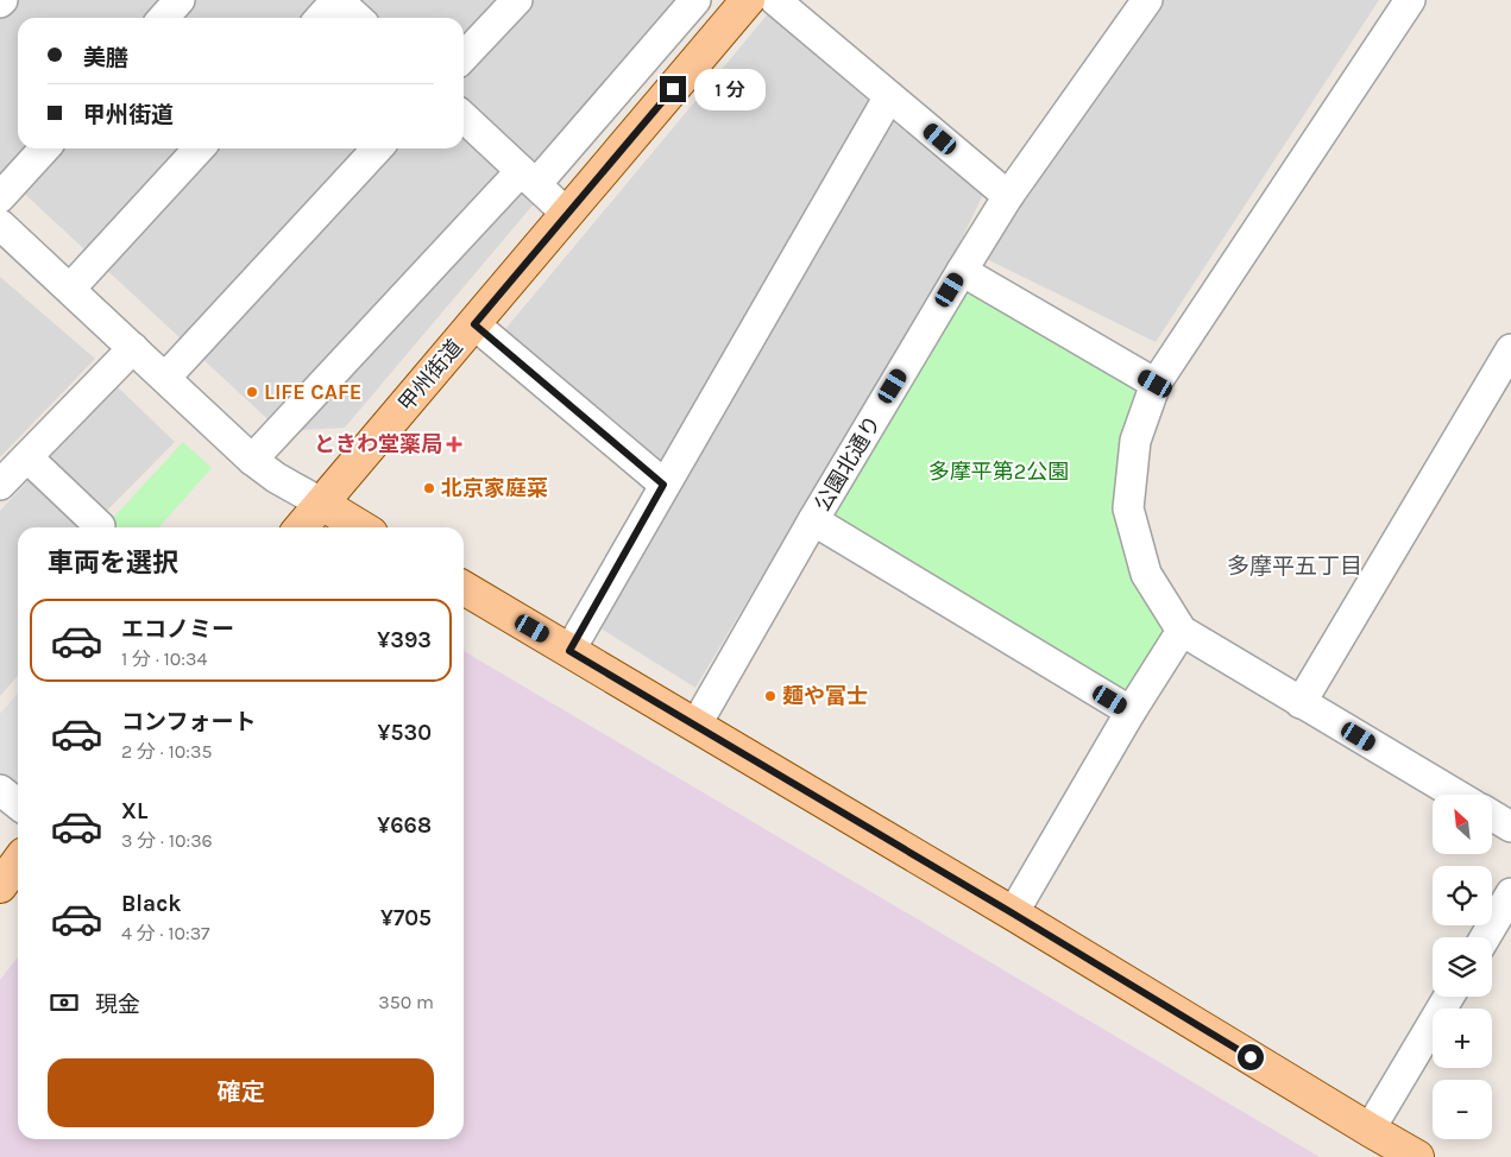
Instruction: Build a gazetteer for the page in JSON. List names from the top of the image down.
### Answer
{
  "streets": {
    "main road": ["甲州街道"],
    "street": ["公園北通り"]
  },
  "districts": ["多摩平五丁目"],
  "parks": ["多摩平第2公園"],
  "places": {
    "other": ["LIFE CAFE", "北京家庭菜", "麺や富士"],
    "health": ["ときわ堂薬局"]
  },
  "north": "top left",
  "page": {
    "banner": ["美膳", "甲州街道"],
    "bubble": "1 分",
    "heading": "車両を選択",
    "list": [
      {
        "name": "エコノミー",
        "note": "1 分 · 10:34",
        "value": "¥393"
      },
      {
        "name": "コンフォート",
        "note": "2 分 · 10:35",
        "value": "¥530"
      },
      {
        "name": "XL",
        "note": "3 分 · 10:36",
        "value": "¥668"
      },
      {
        "name": "Black",
        "note": "4 分 · 10:37",
        "value": "¥705"
      }
    ],
    "map_buttons": ["+", "−"],
    "pay": ["現金", "350 m"],
    "buttons": "確定"
  }
}
